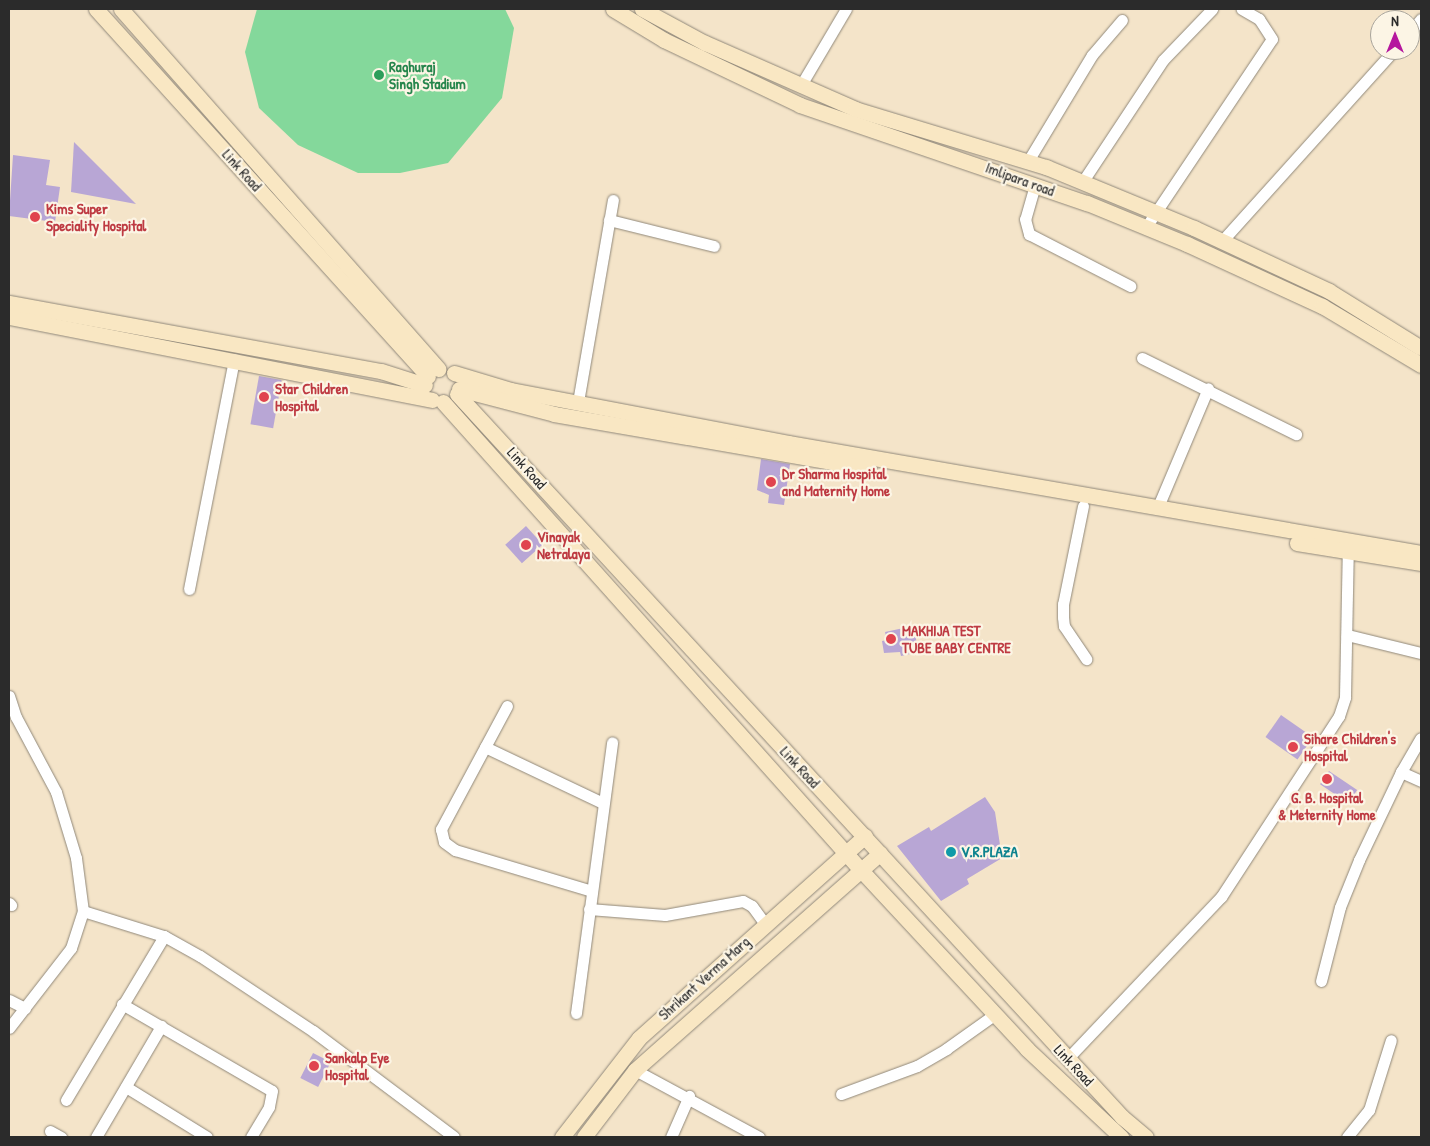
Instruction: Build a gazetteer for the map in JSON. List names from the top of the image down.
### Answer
{
  "streets": {
    "street": ["Link Road", "Imlipara road", "Shrikant Verma Marg"]
  },
  "crossings": [
    ["Link Road", "Shrikant Verma Marg"]
  ],
  "places": [
    "Raghuraj Singh Stadium",
    "Kims Super Speciality Hospital",
    "Star Children Hospital",
    "Dr Sharma Hospital and Maternity Home",
    "Vinayak Netralaya",
    "MAKHIJA TEST TUBE BABY CENTRE",
    "Sihare Children's Hospital",
    "G. B. Hospital & Meternity Home",
    "V.R.PLAZA",
    "Sankalp Eye Hospital"
  ],
  "north": "top"
}
